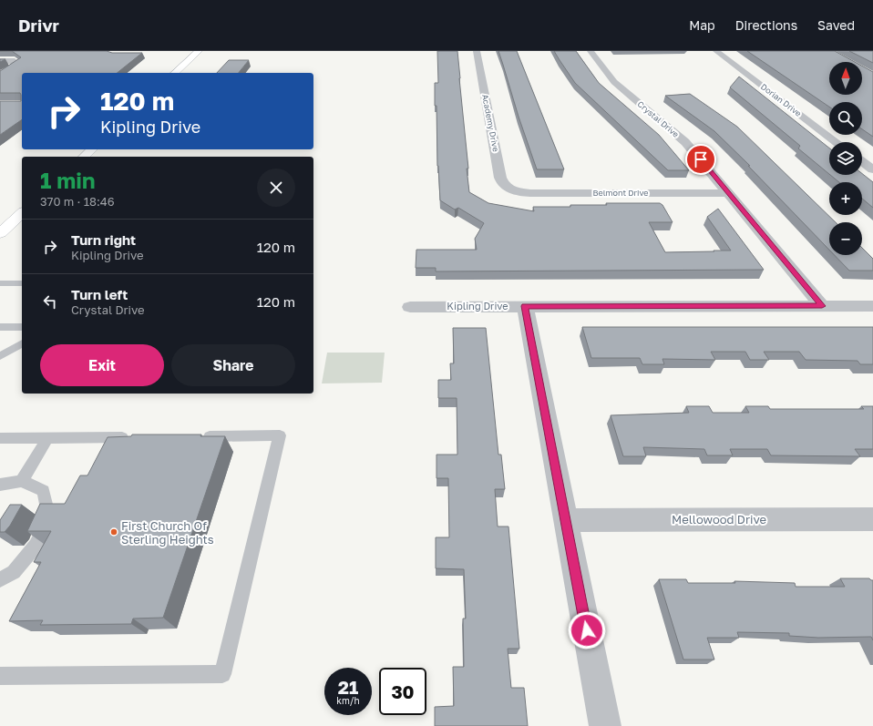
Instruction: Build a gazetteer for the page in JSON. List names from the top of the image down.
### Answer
{
  "streets": {
    "street": [
      "Dorian Drive",
      "Crystal Drive",
      "Academy Drive",
      "Belmont Drive",
      "Kipling Drive",
      "Mellowood Drive"
    ]
  },
  "crossings": [
    ["Crystal Drive", "Belmont Drive"],
    ["Crystal Drive", "Kipling Drive"],
    ["Academy Drive", "Belmont Drive"]
  ],
  "places": ["First Church Of Sterling Heights"],
  "north": "top",
  "page": {
    "header": "Drivr",
    "nav": ["Map", "Directions", "Saved"],
    "map_buttons": ["+", "−"],
    "turn": ["120 m", "Kipling Drive"],
    "heading": ["1 min", "370 m · 18:46"],
    "list": [
      {
        "name": "Turn right",
        "note": "Kipling Drive",
        "value": "120 m"
      },
      {
        "name": "Turn left",
        "note": "Crystal Drive",
        "value": "120 m"
      }
    ],
    "buttons": ["Exit", "Share"],
    "speed": "21 km/h",
    "limit": "30"
  }
}
